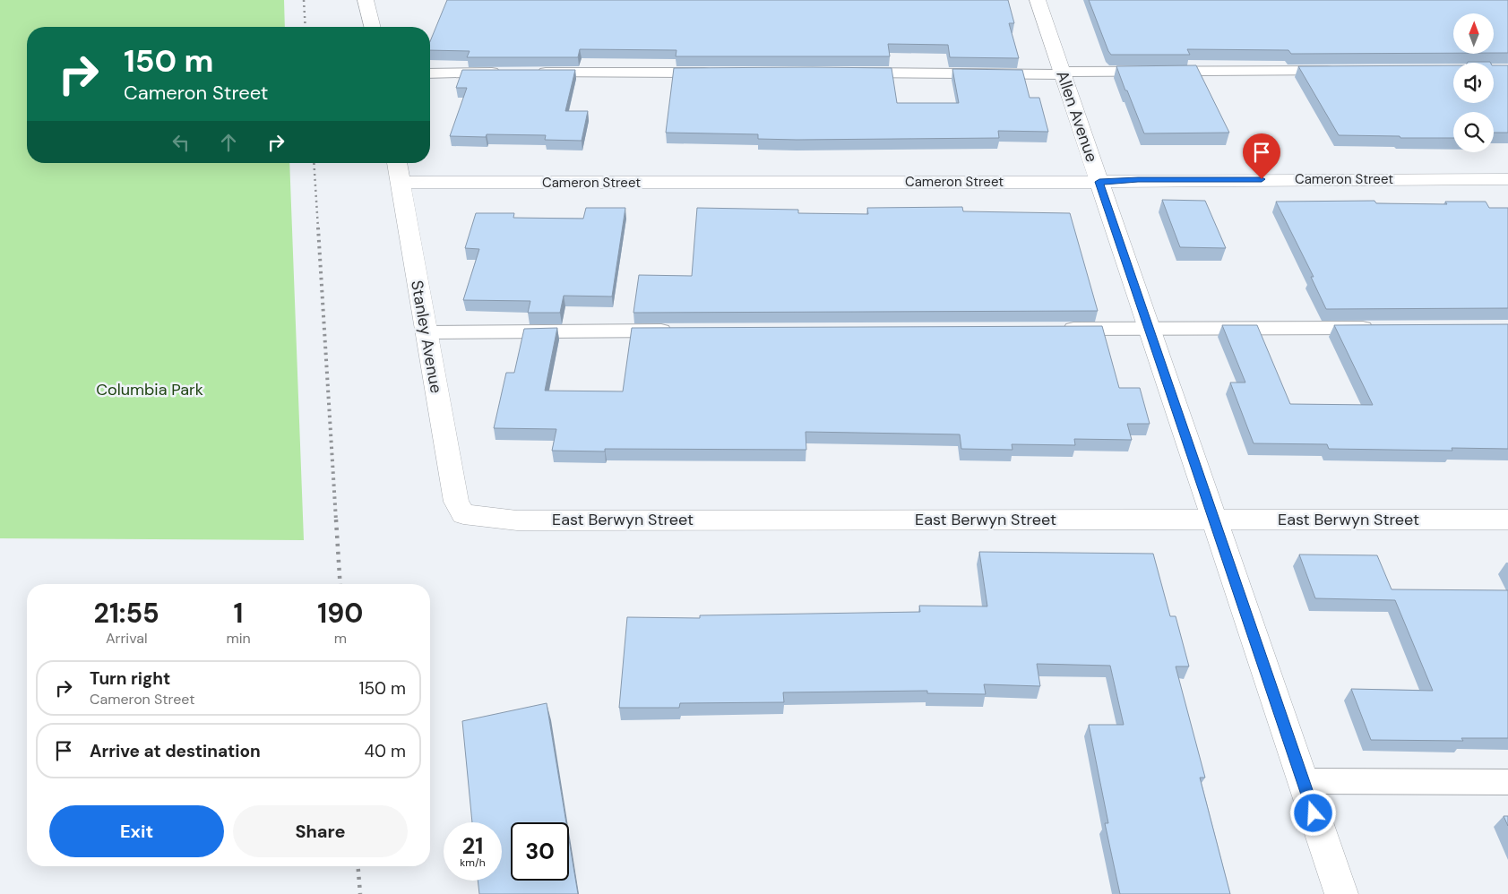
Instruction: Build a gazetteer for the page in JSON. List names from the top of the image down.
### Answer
{
  "streets": {
    "street": [
      "Allen Avenue",
      "Cameron Street",
      "Stanley Avenue",
      "East Berwyn Street"
    ]
  },
  "crossings": [
    ["Allen Avenue", "Cameron Street"],
    ["Allen Avenue", "East Berwyn Street"],
    ["Cameron Street", "Stanley Avenue"],
    ["Stanley Avenue", "East Berwyn Street"]
  ],
  "parks": ["Columbia Park"],
  "north": "top",
  "page": {
    "turn": ["150 m", "Cameron Street"],
    "eta": [
      "21:55",
      "Arrival",
      "1",
      "min",
      "190",
      "m"
    ],
    "list": [
      {
        "name": "Turn right",
        "note": "Cameron Street",
        "value": "150 m"
      },
      {
        "name": "Arrive at destination",
        "value": "40 m"
      }
    ],
    "buttons": ["Exit", "Share"],
    "speed": "21 km/h",
    "limit": "30"
  }
}
